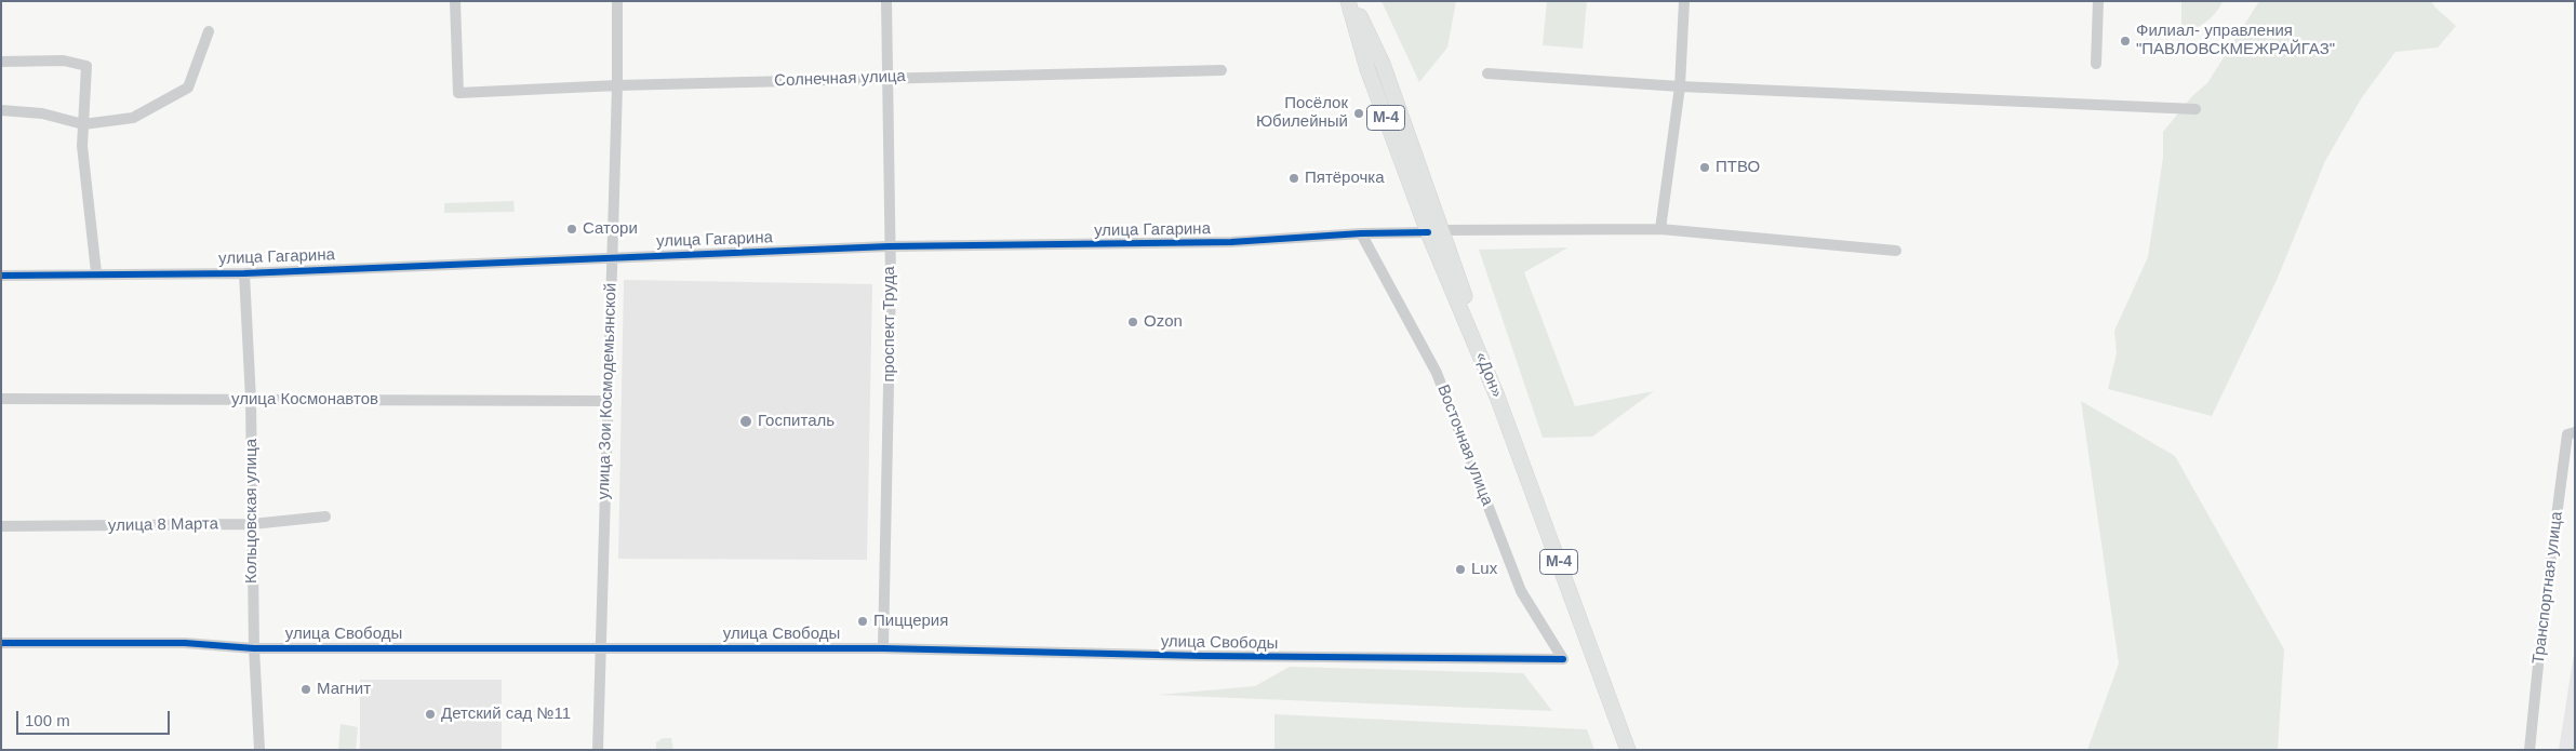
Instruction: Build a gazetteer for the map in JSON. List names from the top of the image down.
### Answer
{
  "streets": {
    "main road": ["М-4", "«Дон»"],
    "street": [
      "Солнечная улица",
      "улица Гагарина",
      "проспект Труда",
      "улица Зои Космодемьянской",
      "улица Космонавтов",
      "Восточная улица",
      "Кольцовская улица",
      "улица 8 Марта",
      "Транспортная улица",
      "улица Свободы"
    ]
  },
  "crossings": [
    ["Солнечная улица", "проспект Труда"],
    ["Солнечная улица", "улица Зои Космодемьянской"],
    ["М-4", "улица Гагарина"],
    ["М-4", "«Дон»"],
    ["улица Гагарина", "проспект Труда"],
    ["улица Гагарина", "«Дон»"],
    ["улица Гагарина", "улица Зои Космодемьянской"],
    ["улица Гагарина", "Восточная улица"],
    ["улица Гагарина", "Кольцовская улица"],
    ["проспект Труда", "улица Свободы"],
    ["улица Зои Космодемьянской", "улица Космонавтов"],
    ["улица Зои Космодемьянской", "улица Свободы"],
    ["улица Космонавтов", "Кольцовская улица"],
    ["Восточная улица", "улица Свободы"],
    ["Кольцовская улица", "улица 8 Марта"],
    ["Кольцовская улица", "улица Свободы"]
  ],
  "places": [
    "Филиал- управления \"ПАВЛОВСКМЕЖРАЙГАЗ\"",
    "Посёлок Юбилейный",
    "ПТВО",
    "Пятёрочка",
    "Сатори",
    "Ozon",
    "Госпиталь",
    "Lux",
    "Пиццерия",
    "Магнит",
    "Детский сад №11"
  ],
  "scale_bar": "100 m"
}
